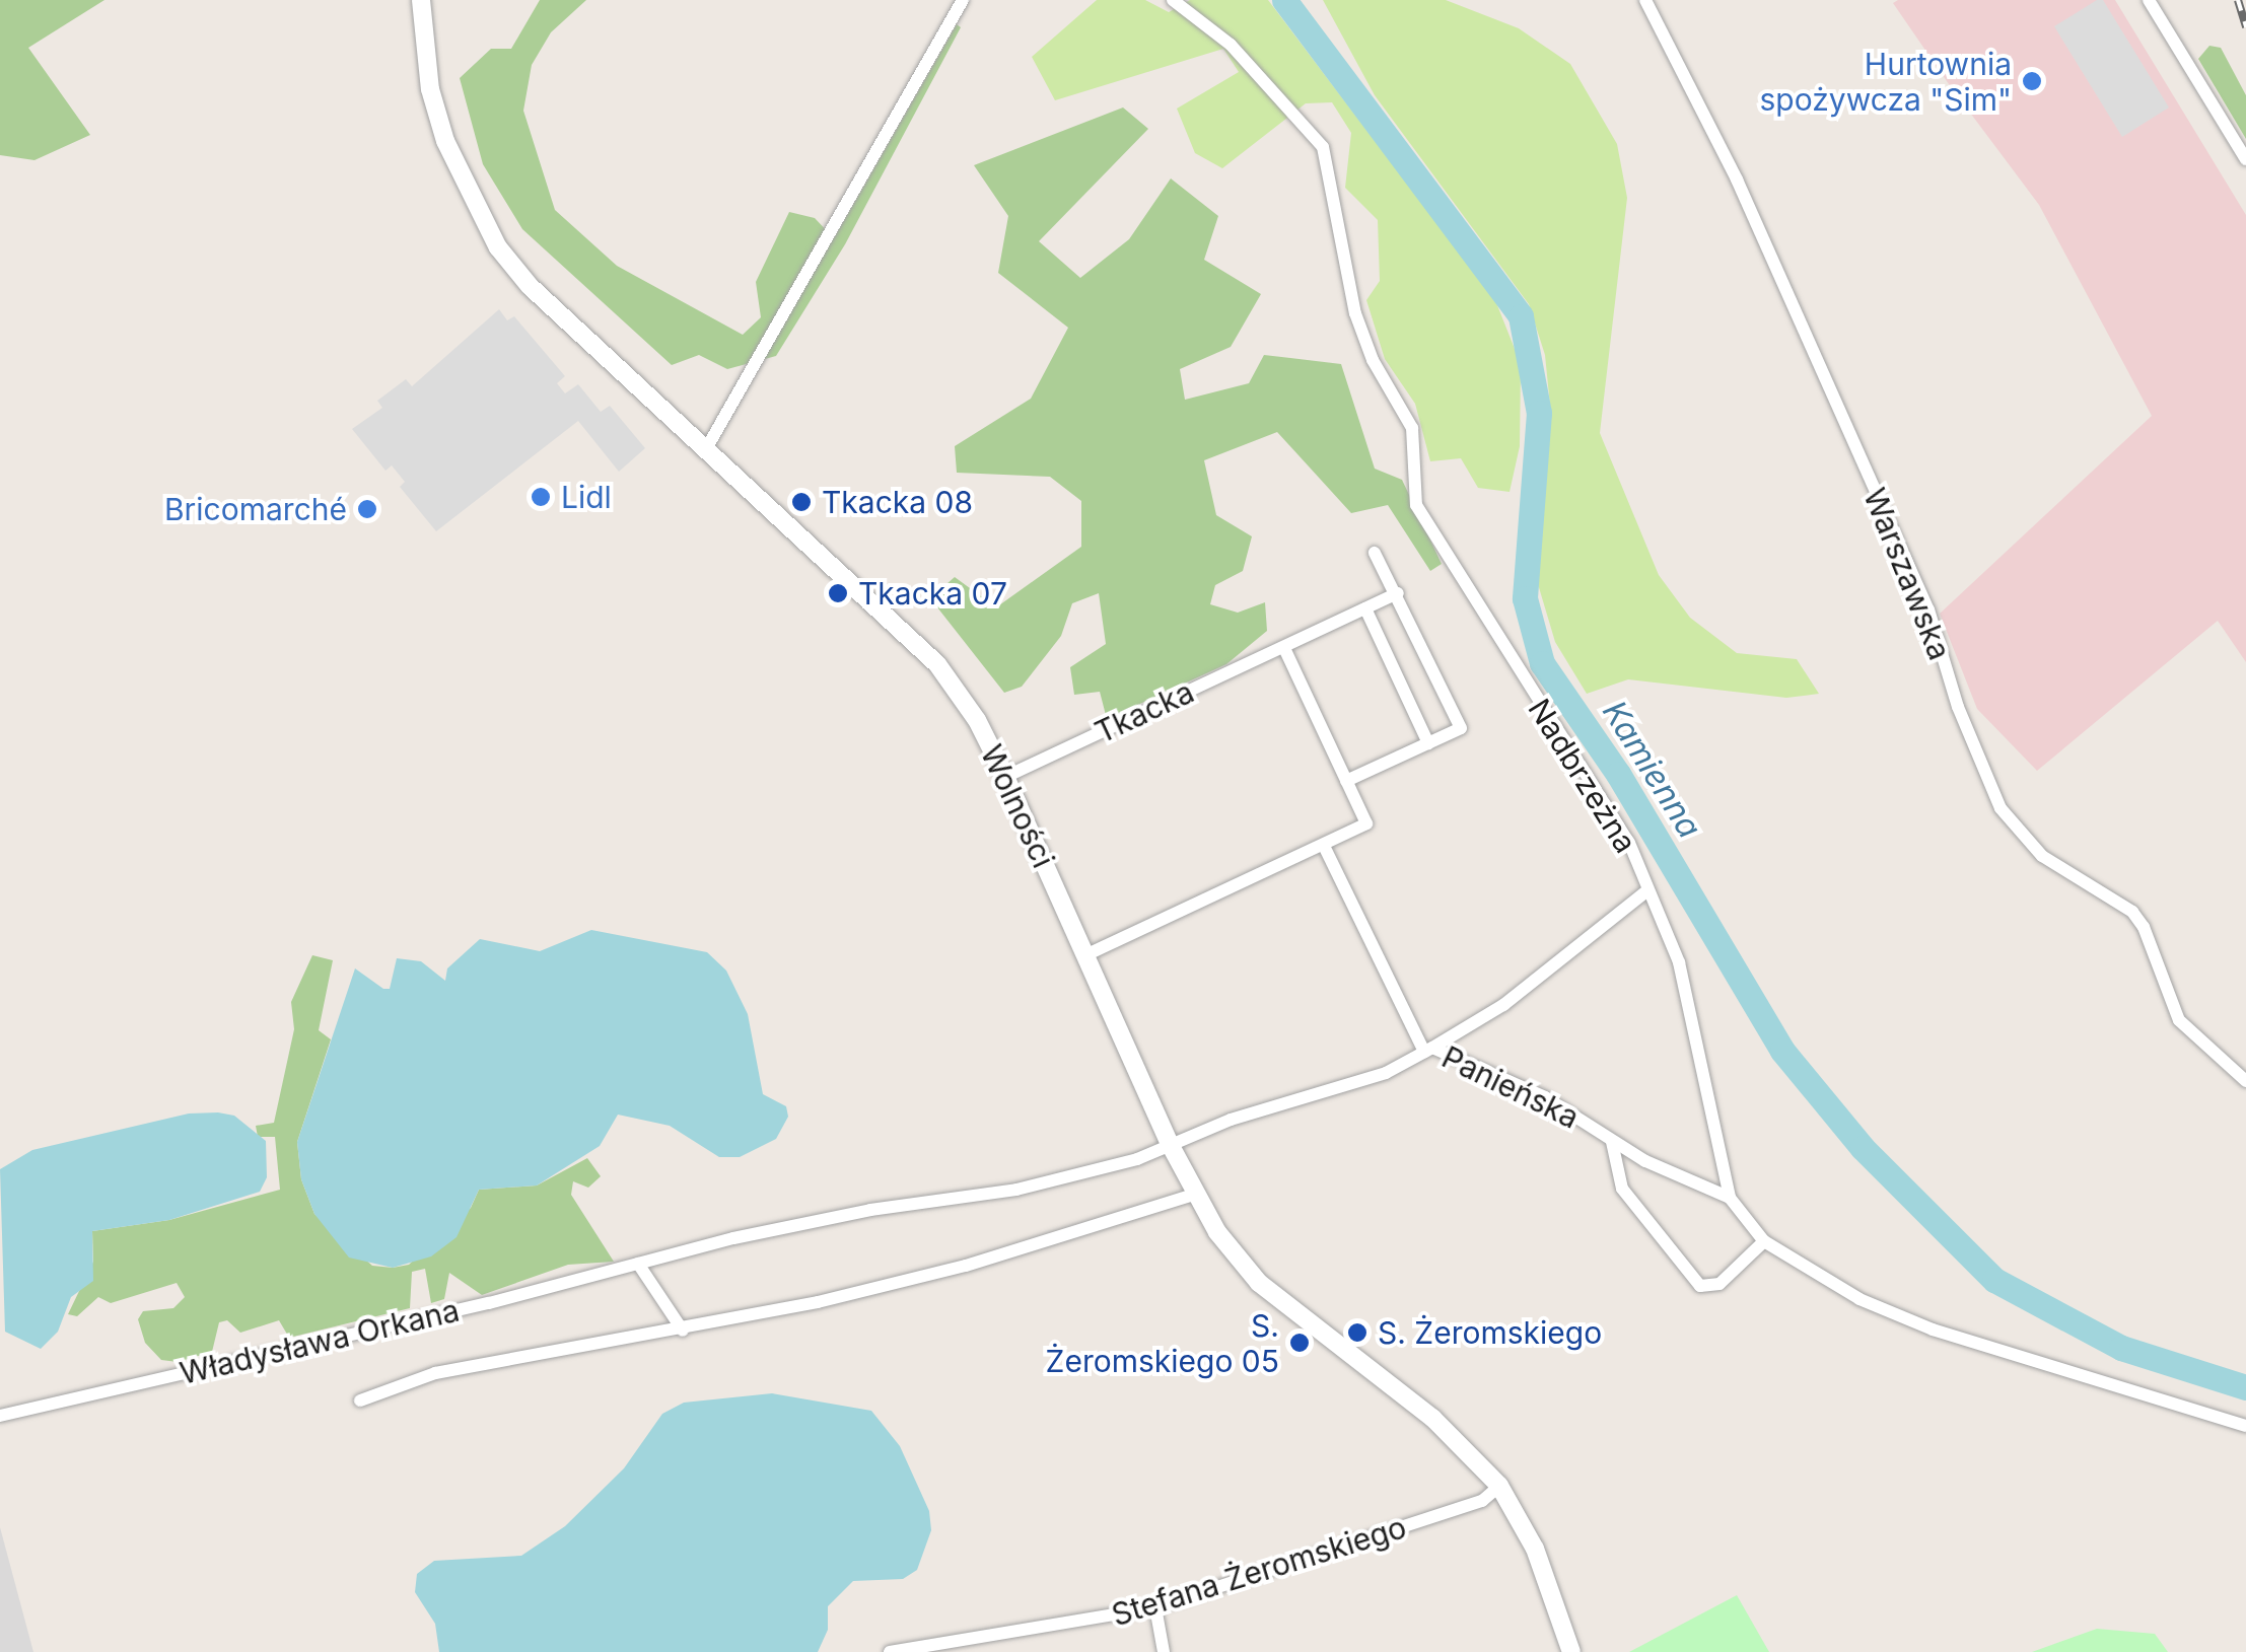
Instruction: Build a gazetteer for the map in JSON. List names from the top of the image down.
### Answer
{
  "streets": {
    "street": [
      "Warszawska",
      "Tkacka",
      "Nadbrzeżna",
      "Wolności",
      "Panieńska",
      "Władysława Orkana",
      "Stefana Żeromskiego"
    ]
  },
  "crossings": [
    ["Tkacka", "Wolności"],
    ["Nadbrzeżna", "Panieńska"],
    ["Wolności", "Panieńska"],
    ["Wolności", "Władysława Orkana"],
    ["Wolności", "Stefana Żeromskiego"],
    ["Panieńska", "Władysława Orkana"]
  ],
  "water": ["Kamienna"],
  "places": [
    "Hurtownia spożywcza \"Sim\"",
    "Lidl",
    "Tkacka 08",
    "Bricomarché",
    "Tkacka 07",
    "S. Żeromskiego",
    "S. Żeromskiego 05"
  ]
}
